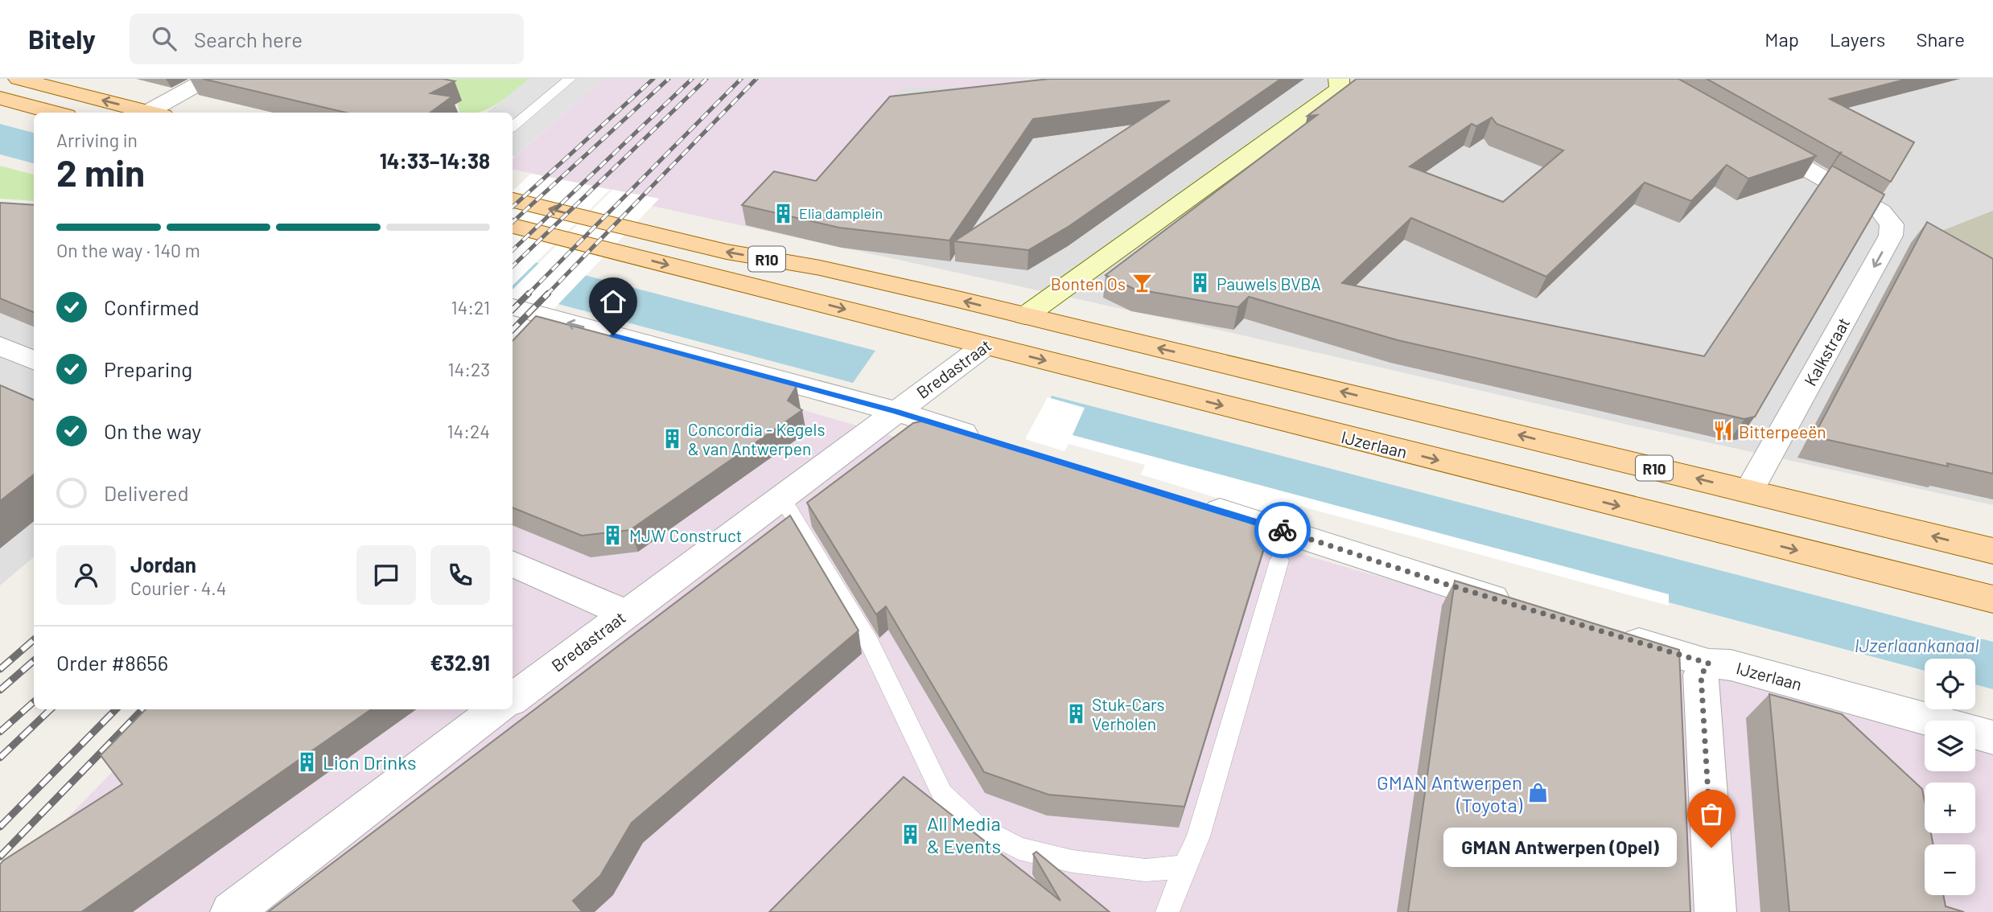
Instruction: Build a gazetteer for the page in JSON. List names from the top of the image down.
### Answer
{
  "streets": {
    "main road": ["R10", "Bredastraat", "IJzerlaan"],
    "street": ["Kalkstraat"]
  },
  "crossings": [
    ["R10", "Kalkstraat"],
    ["R10", "Bredastraat"],
    ["R10", "IJzerlaan"],
    ["Bredastraat", "IJzerlaan"]
  ],
  "water": ["IJzerlaankanaal"],
  "places": {
    "building": [
      "Elia damplein",
      "Pauwels BVBA",
      "Concordia - Kegels & van Antwerpen",
      "MJW Construct",
      "Stuk-Cars Verholen",
      "Lion Drinks",
      "All Media & Events"
    ],
    "bar": ["Bonten Os"],
    "restaurant": ["Bitterpeeën"],
    "shop": ["GMAN Antwerpen (Toyota)"],
    "other": ["GMAN Antwerpen (Opel)"]
  },
  "page": {
    "header": "Bitely",
    "search": "Search here",
    "nav": ["Map", "Layers", "Share"],
    "heading": ["2 min", "Arriving in", "14:33–14:38"],
    "panel": [
      "Jordan",
      "Courier · 4.4",
      "Order #8656",
      "€32.91"
    ],
    "bar": "On the way · 140 m",
    "list": [
      ["Confirmed", "14:21"],
      ["Preparing", "14:23"],
      ["On the way", "14:24"],
      "Delivered"
    ],
    "map_buttons": ["+", "−"],
    "bubble": "GMAN Antwerpen (Opel)"
  }
}
